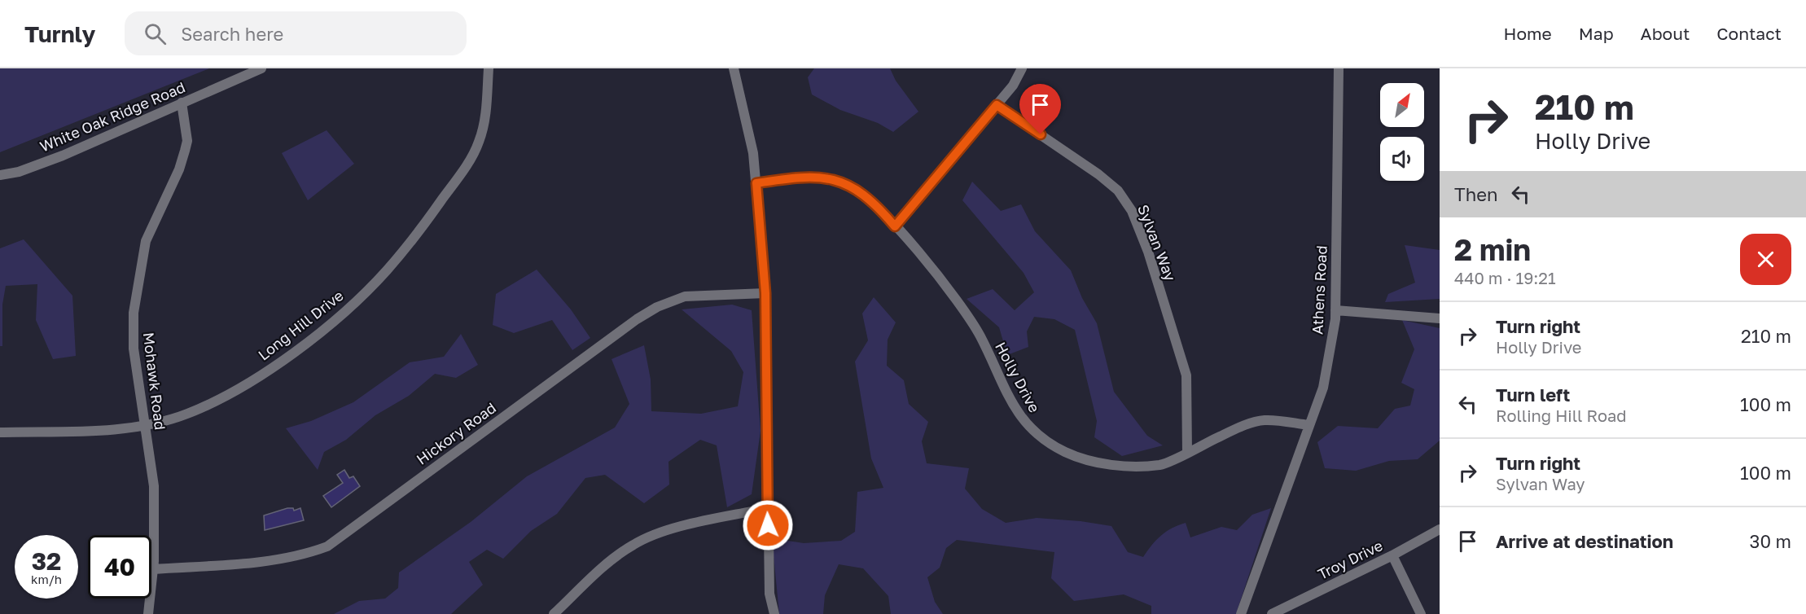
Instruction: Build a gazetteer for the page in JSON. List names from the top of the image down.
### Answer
{
  "streets": {
    "street": [
      "White Oak Ridge Road",
      "Sylvan Way",
      "Athens Road",
      "Long Hill Drive",
      "Holly Drive",
      "Mohawk Road",
      "Hickory Road",
      "Troy Drive"
    ]
  },
  "crossings": [
    ["White Oak Ridge Road", "Mohawk Road"],
    ["Sylvan Way", "Holly Drive"],
    ["Athens Road", "Holly Drive"],
    ["Long Hill Drive", "Mohawk Road"],
    ["Mohawk Road", "Hickory Road"]
  ],
  "north": "top right",
  "page": {
    "header": "Turnly",
    "search": "Search here",
    "nav": [
      "Home",
      "Map",
      "About",
      "Contact"
    ],
    "turn": ["210 m", "Holly Drive"],
    "then": "Then",
    "heading": ["2 min", "440 m · 19:21"],
    "list": [
      {
        "name": "Turn right",
        "note": "Holly Drive",
        "value": "210 m"
      },
      {
        "name": "Turn left",
        "note": "Rolling Hill Road",
        "value": "100 m"
      },
      {
        "name": "Turn right",
        "note": "Sylvan Way",
        "value": "100 m"
      },
      {
        "name": "Arrive at destination",
        "value": "30 m"
      }
    ],
    "speed": "32 km/h",
    "limit": "40"
  }
}
